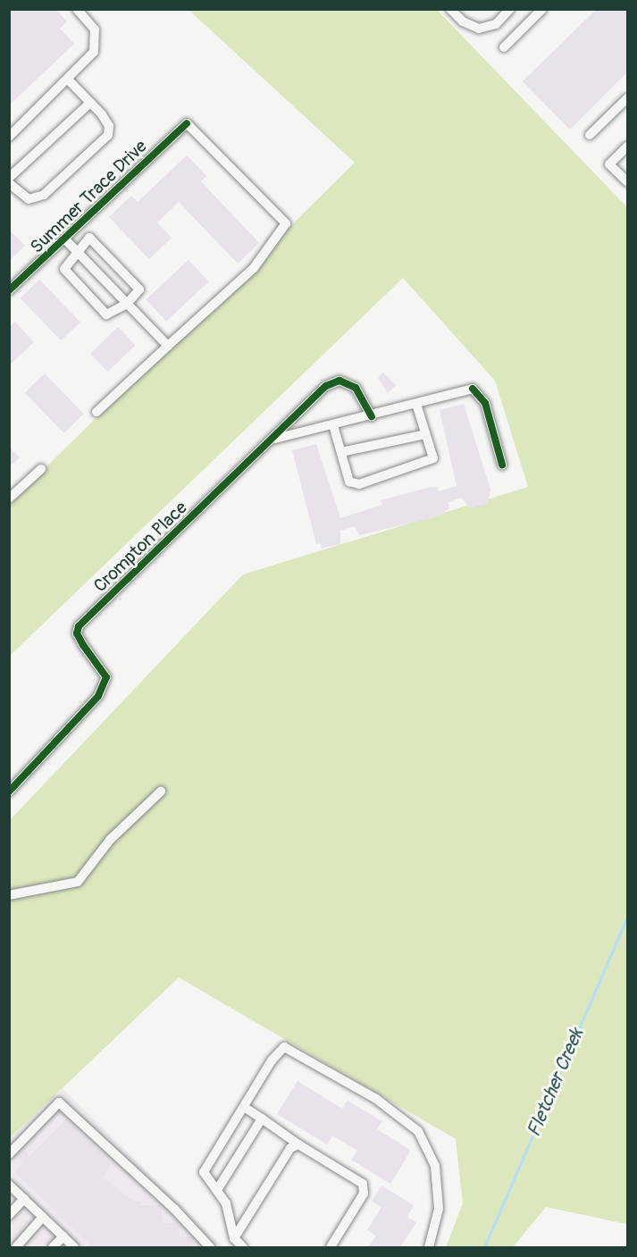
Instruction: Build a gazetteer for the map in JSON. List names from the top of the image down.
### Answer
{
  "streets": {
    "street": ["Summer Trace Drive", "Crompton Place"]
  },
  "water": ["Fletcher Creek"]
}
